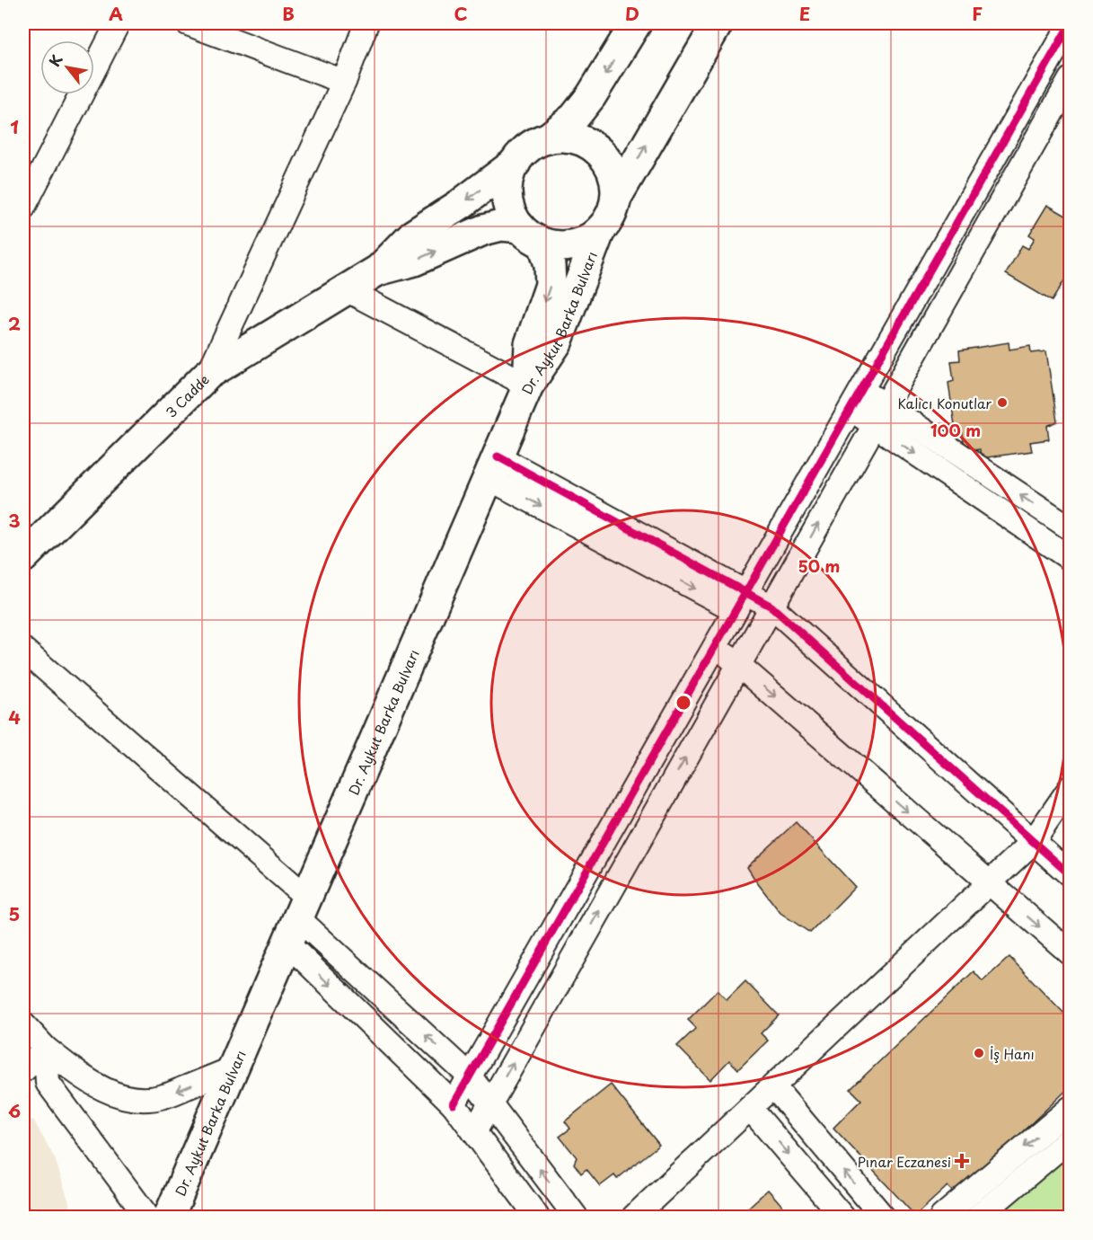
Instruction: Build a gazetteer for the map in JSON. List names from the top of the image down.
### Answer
{
  "streets": {
    "main road": ["Dr. Aykut Barka Bulvarı", "3 Cadde"]
  },
  "places": {
    "other": ["Kalıcı Konutlar", "İş Hanı"],
    "health": ["Pınar Eczanesi"]
  },
  "north": "top left",
  "grid": {
    "columns": [
      "A",
      "B",
      "C",
      "D",
      "E",
      "F"
    ],
    "rows": [
      "1",
      "2",
      "3",
      "4",
      "5",
      "6"
    ]
  },
  "rings": ["100 m", "50 m"]
}
